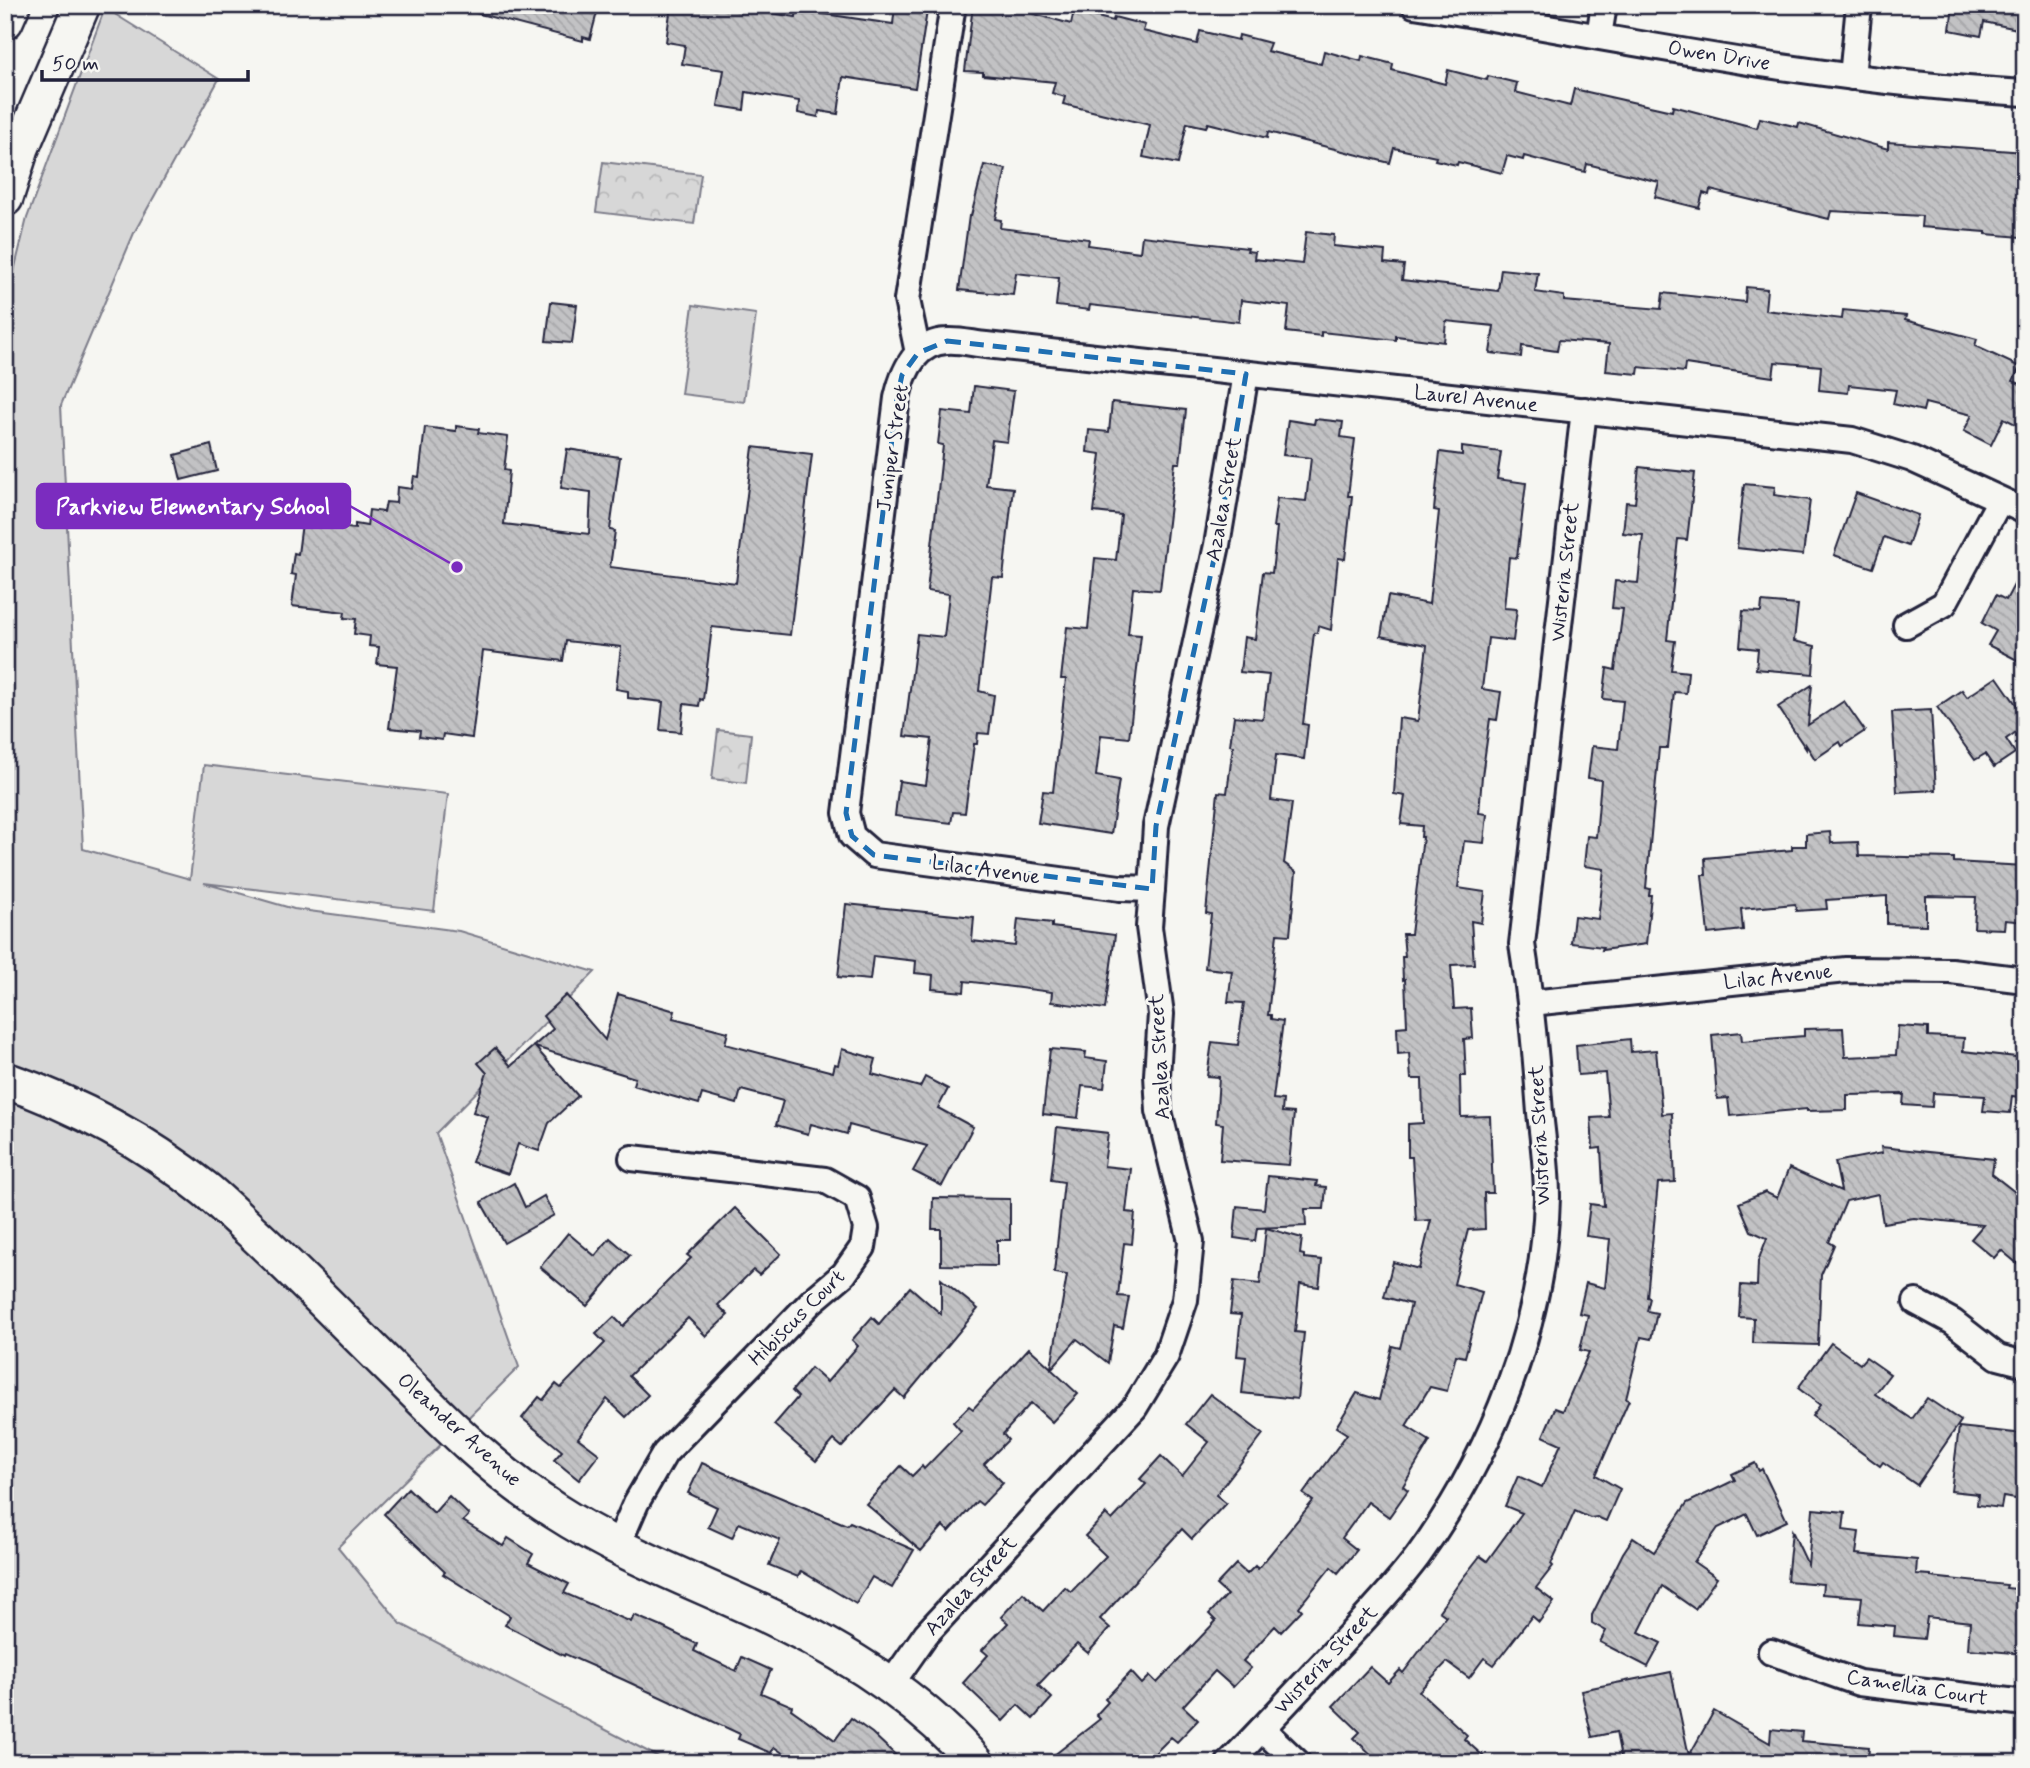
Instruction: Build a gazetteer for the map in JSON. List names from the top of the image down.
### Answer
{
  "streets": {
    "street": [
      "Owen Drive",
      "Laurel Avenue",
      "Juniper Street",
      "Azalea Street",
      "Wisteria Street",
      "Lilac Avenue",
      "Hibiscus Court",
      "Oleander Avenue",
      "Camellia Court"
    ]
  },
  "crossings": [
    ["Laurel Avenue", "Juniper Street"],
    ["Laurel Avenue", "Azalea Street"],
    ["Laurel Avenue", "Wisteria Street"],
    ["Juniper Street", "Lilac Avenue"],
    ["Azalea Street", "Lilac Avenue"],
    ["Azalea Street", "Oleander Avenue"],
    ["Wisteria Street", "Lilac Avenue"],
    ["Hibiscus Court", "Oleander Avenue"]
  ],
  "places": ["Parkview Elementary School"],
  "scale_bar": "50 m"
}
